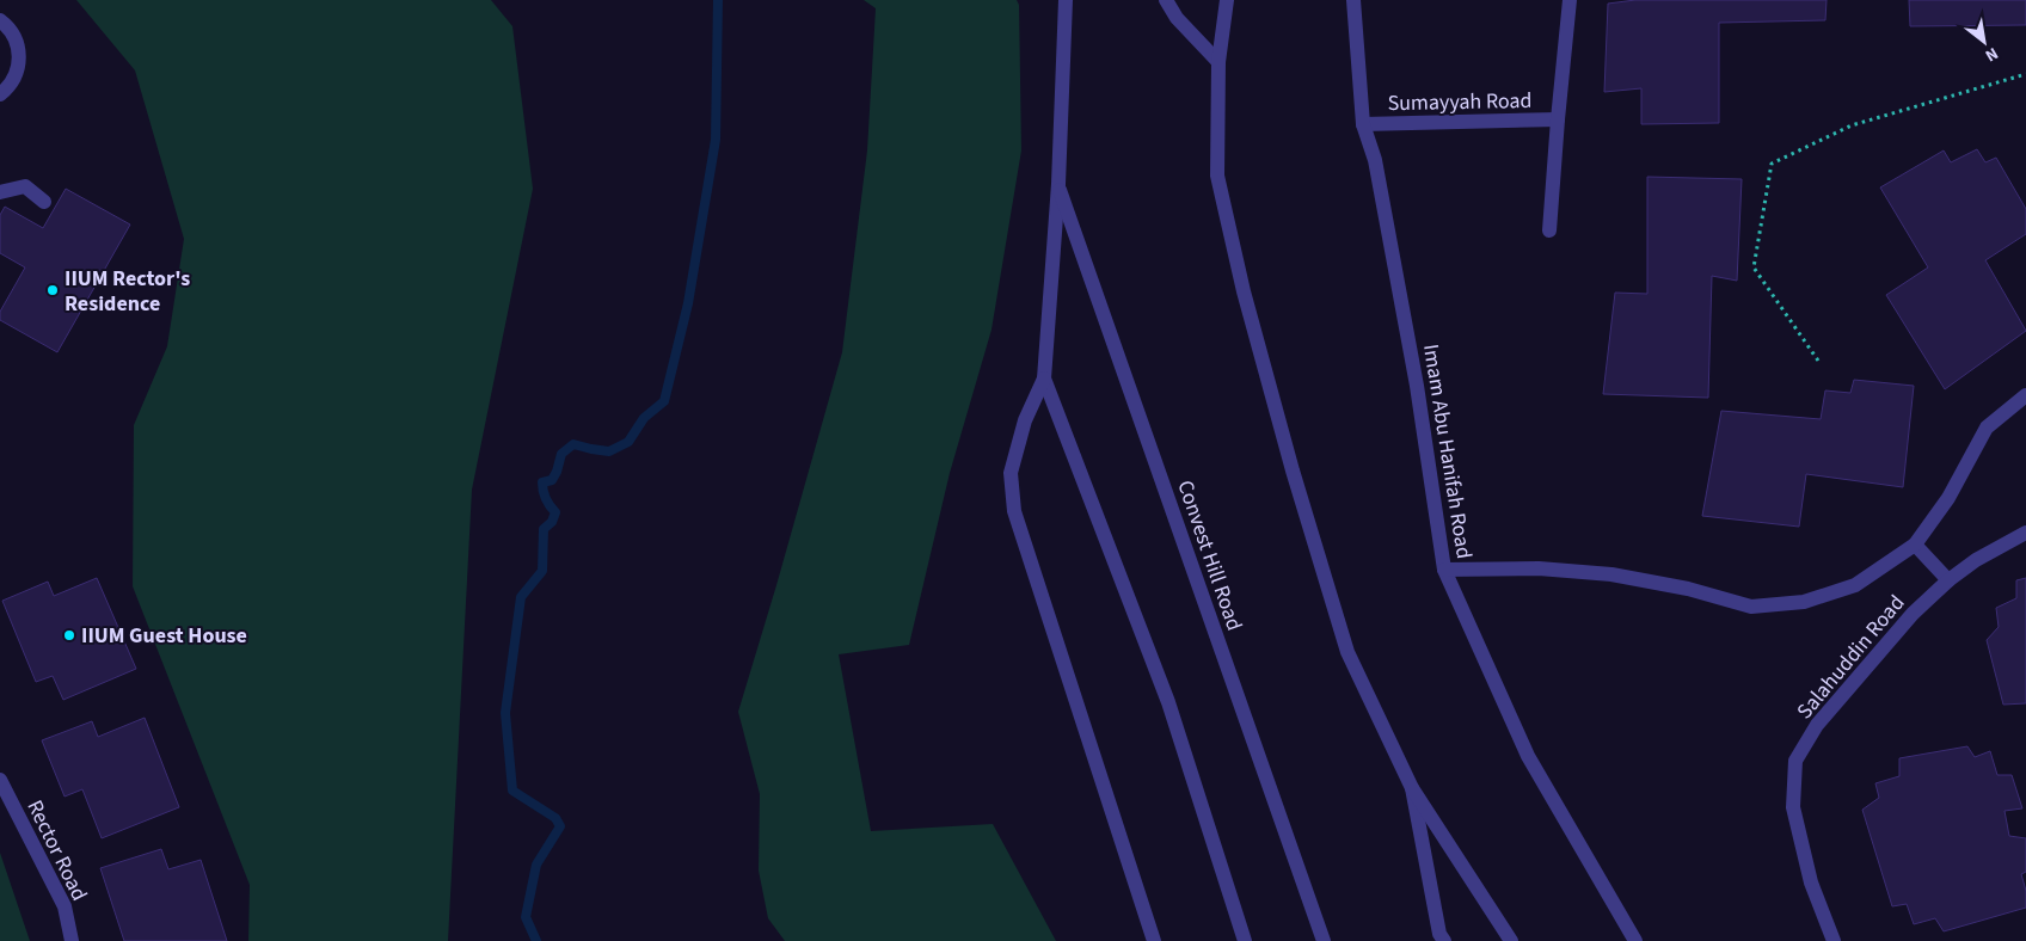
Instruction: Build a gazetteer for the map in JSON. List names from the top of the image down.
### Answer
{
  "streets": {
    "street": [
      "Sumayyah Road",
      "Imam Abu Hanifah Road",
      "Convest Hill Road",
      "Salahuddin Road",
      "Rector Road"
    ]
  },
  "crossings": [
    ["Sumayyah Road", "Imam Abu Hanifah Road"],
    ["Imam Abu Hanifah Road", "Salahuddin Road"]
  ],
  "places": ["IIUM Rector's Residence", "IIUM Guest House"],
  "north": "bottom right"
}
